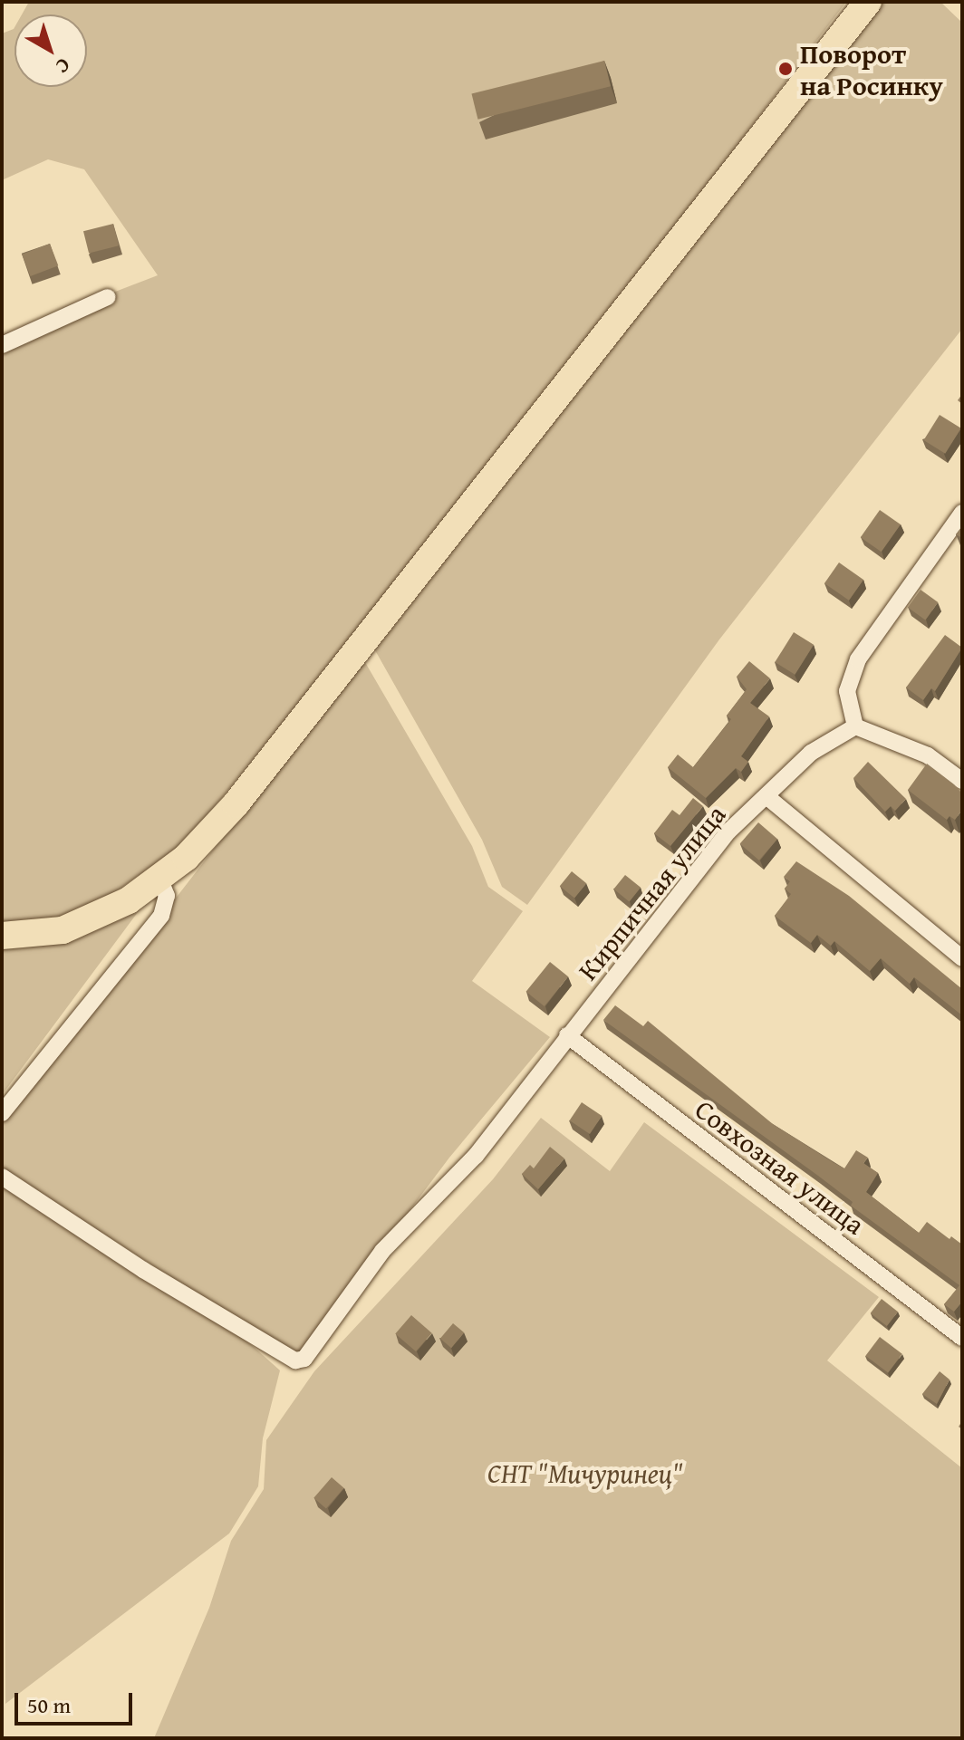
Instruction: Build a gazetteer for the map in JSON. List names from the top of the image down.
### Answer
{
  "streets": {
    "street": ["Кирпичная улица", "Совхозная улица"]
  },
  "crossings": [
    ["Кирпичная улица", "Совхозная улица"]
  ],
  "parks": ["СНТ \"Мичуринец\""],
  "places": ["Поворот на Росинку"],
  "scale_bar": "50 m",
  "north": "bottom right"
}
